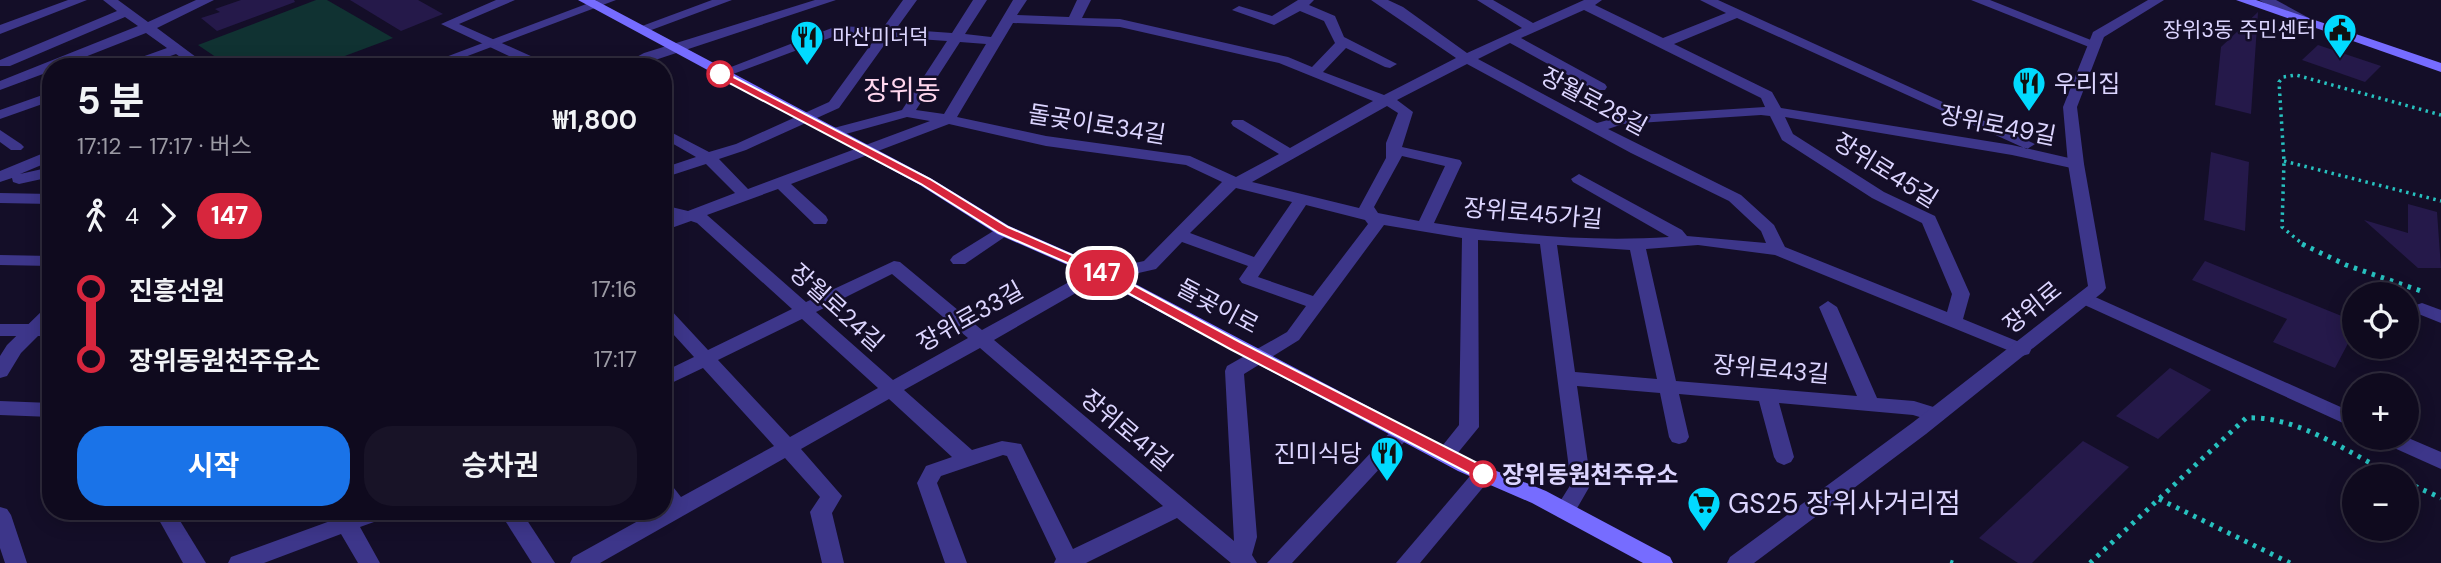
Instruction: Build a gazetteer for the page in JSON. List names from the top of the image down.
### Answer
{
  "streets": {
    "main road": ["돌곶이로"],
    "street": [
      "장월로28길",
      "돌곶이로34길",
      "장위로49길",
      "장위로45길",
      "장위로45가길",
      "장월로24길",
      "장위로",
      "장위로33길",
      "장위로43길",
      "장위로41길"
    ]
  },
  "crossings": [
    ["장월로28길", "장위로49길"],
    ["장월로28길", "장위로45가길"],
    ["장월로28길", "장위로33길"],
    ["돌곶이로34길", "장위로45가길"],
    ["돌곶이로34길", "장위로33길"],
    ["장위로49길", "장위로45길"],
    ["장위로49길", "장위로"],
    ["장위로45길", "장위로45가길"],
    ["장위로45길", "장위로33길"],
    ["장위로45가길", "돌곶이로"],
    ["장위로45가길", "장위로"],
    ["장위로45가길", "장위로33길"],
    ["돌곶이로", "장위로33길"],
    ["돌곶이로", "장위로41길"],
    ["장월로24길", "장위로33길"],
    ["장월로24길", "장위로41길"],
    ["장위로", "장위로43길"],
    ["장위로33길", "장위로41길"]
  ],
  "districts": ["장위동"],
  "places": {
    "public building": ["장위3동 주민센터"],
    "restaurant": ["마산미더덕", "우리집", "진미식당"],
    "other": ["장위동원천주유소"],
    "supermarket": ["GS25 장위사거리점"]
  },
  "lines": ["bus line 147"],
  "page": {
    "on_map": "147",
    "heading": ["5 분", "17:12 – 17:17 · 버스", "₩1,800"],
    "legs": ["4", "147"],
    "list": [
      {
        "name": "진흥선원",
        "value": "17:16"
      },
      {
        "name": "장위동원천주유소",
        "value": "17:17"
      }
    ],
    "map_buttons": ["+", "−"],
    "buttons": ["시작", "승차권"]
  }
}
